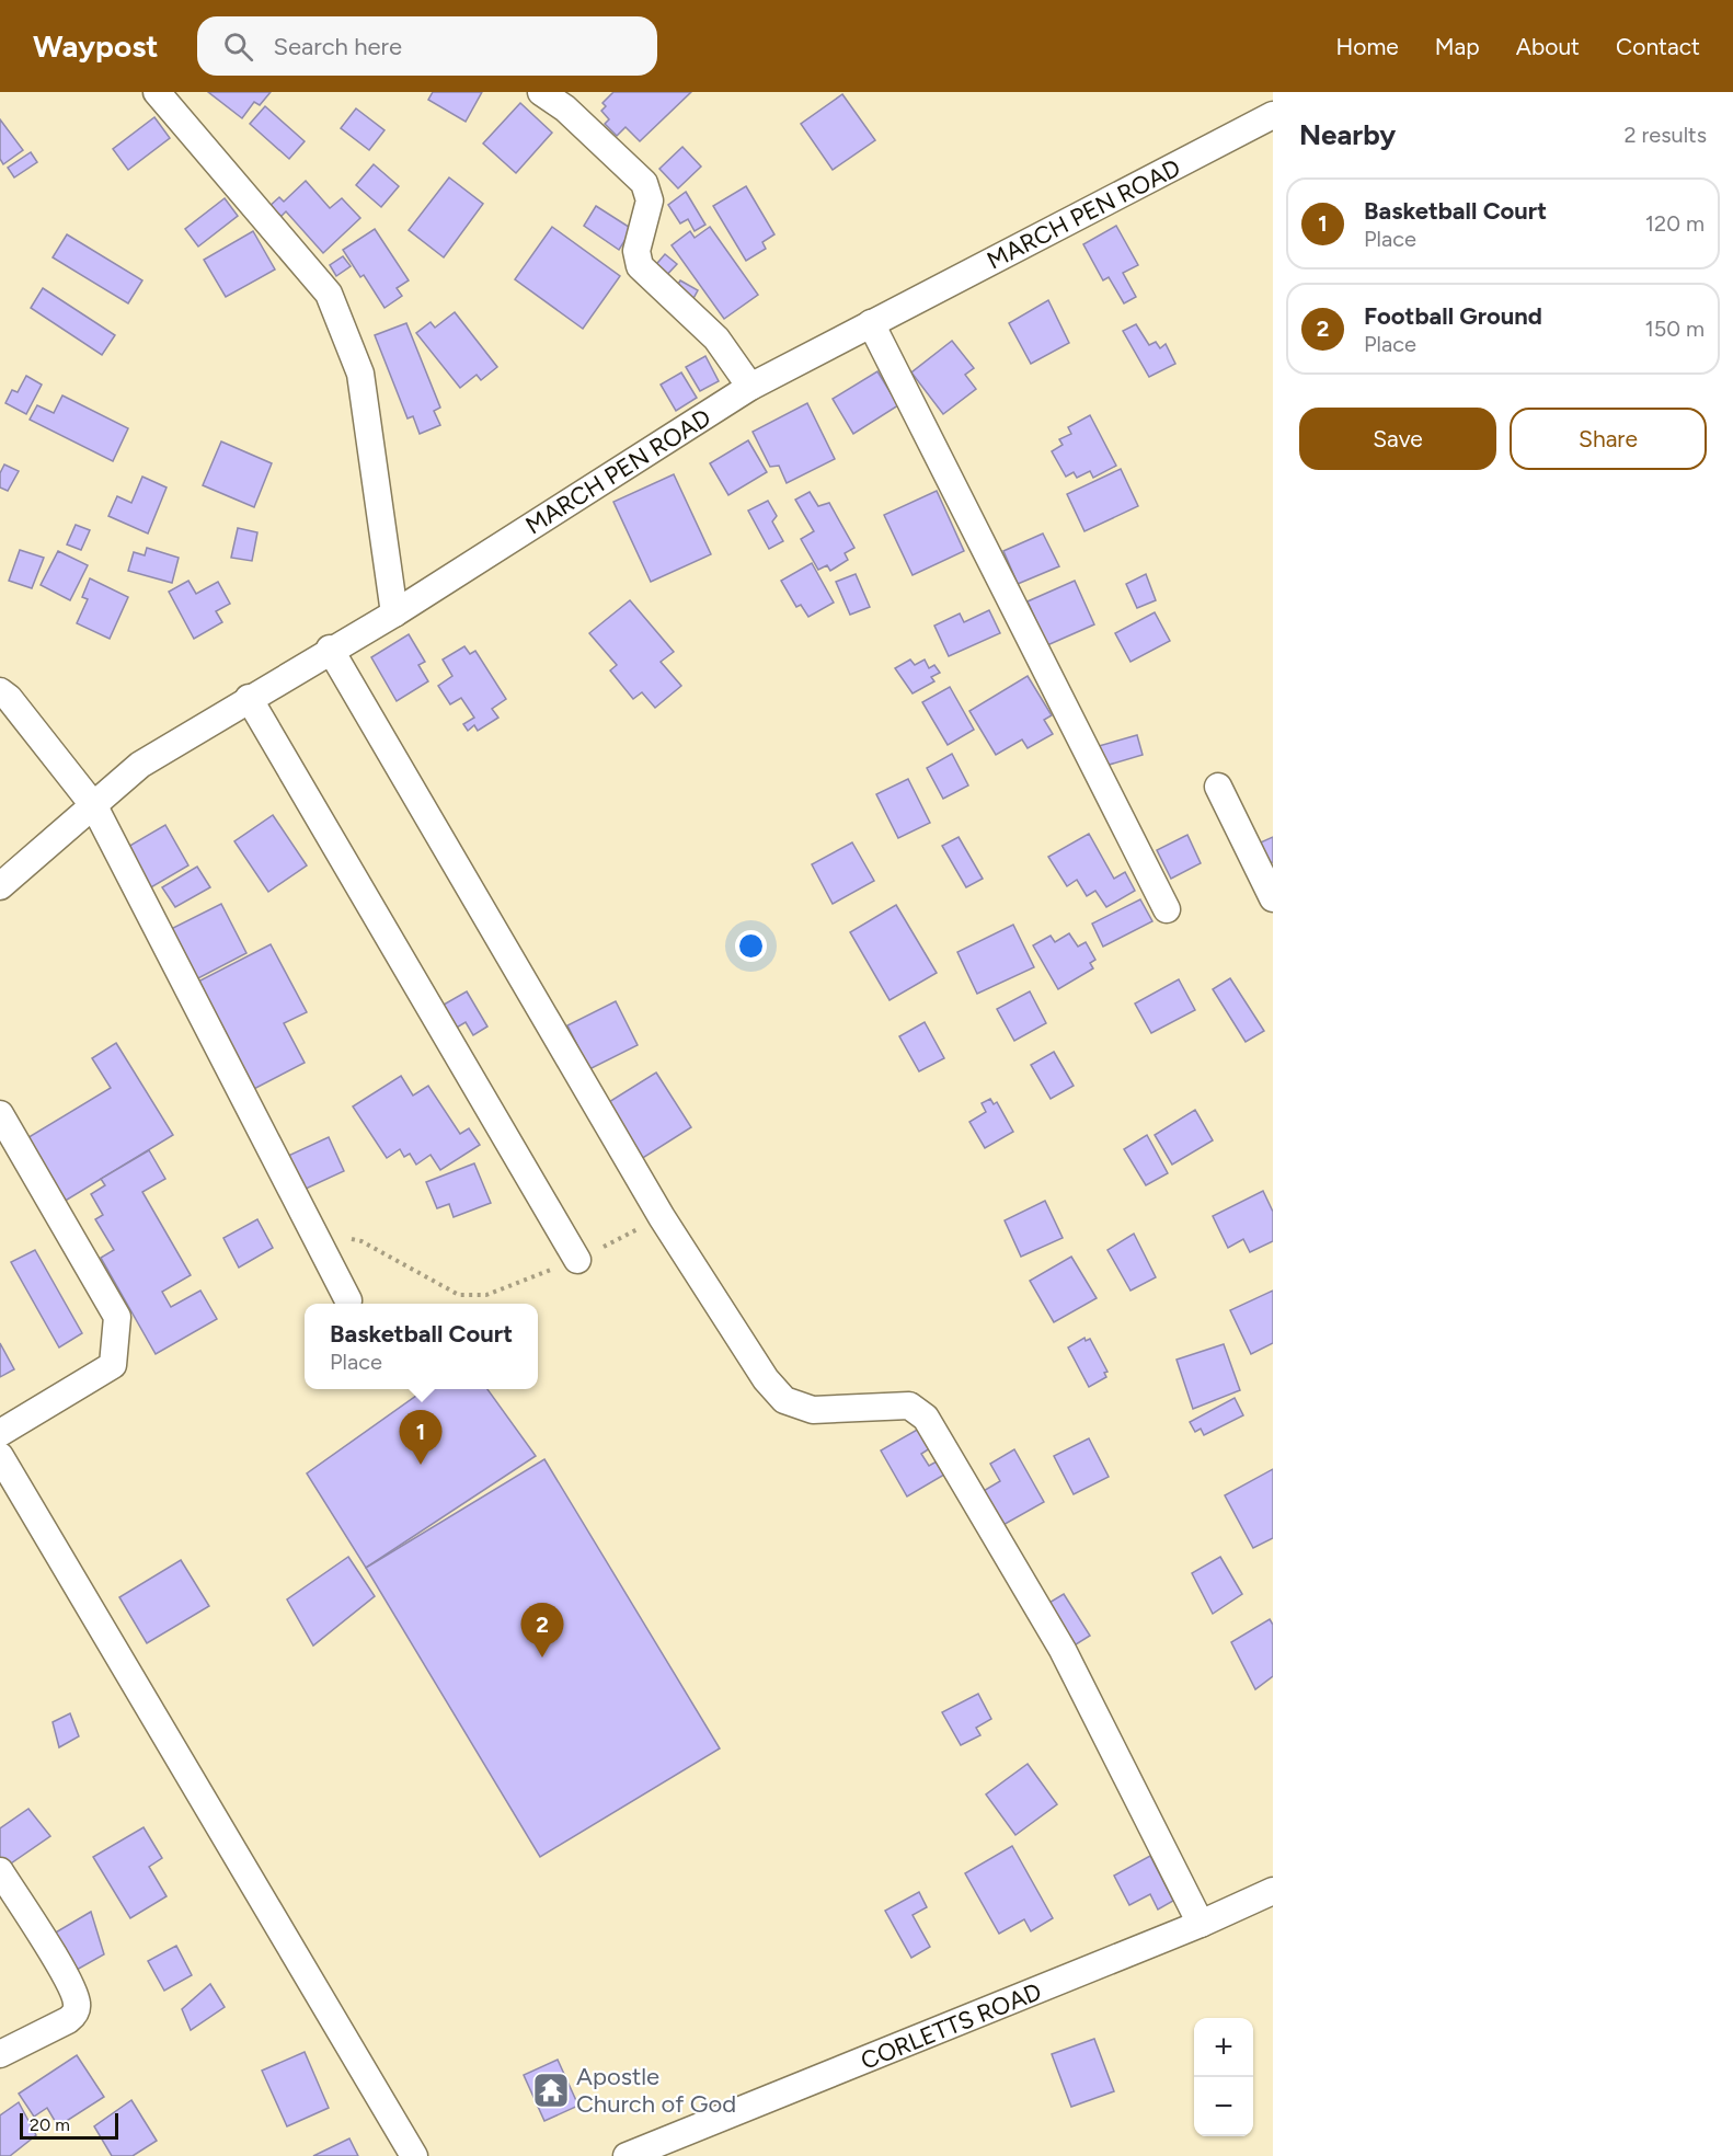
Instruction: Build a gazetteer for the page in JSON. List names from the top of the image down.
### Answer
{
  "streets": {
    "street": ["MARCH PEN ROAD", "CORLETTS ROAD"]
  },
  "places": {
    "temple": ["Apostle Church of God"]
  },
  "scale_bar": "20 m",
  "page": {
    "header": "Waypost",
    "search": "Search here",
    "nav": [
      "Home",
      "Map",
      "About",
      "Contact"
    ],
    "heading": ["Nearby", "2 results"],
    "list": [
      {
        "mark": "1",
        "name": "Basketball Court",
        "note": "Place",
        "value": "120 m"
      },
      {
        "mark": "2",
        "name": "Football Ground",
        "note": "Place",
        "value": "150 m"
      }
    ],
    "buttons": ["Save", "Share"],
    "popup": ["Basketball Court", "Place"],
    "pins": ["1", "2"],
    "map_buttons": ["+", "−"],
    "scale": "20 m"
  }
}
